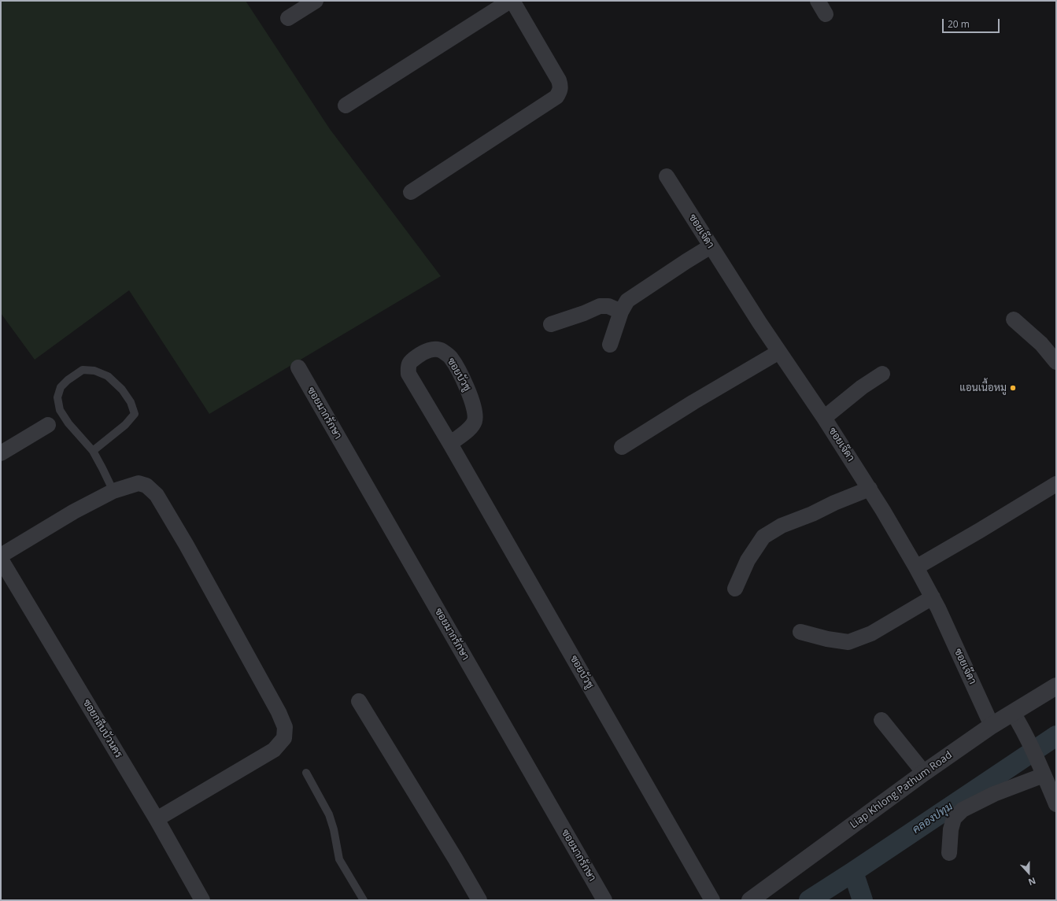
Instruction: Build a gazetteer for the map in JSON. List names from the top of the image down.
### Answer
{
  "streets": {
    "street": [
      "ซอยเจ๊ดา",
      "ซอยบัวชู",
      "ซอยมากรักษา",
      "ซอยกลีบบัวนคร",
      "Liap Khlong Pathum Road"
    ]
  },
  "crossings": [
    ["ซอยเจ๊ดา", "Liap Khlong Pathum Road"]
  ],
  "water": ["คลองปทุม"],
  "places": ["แอนเนื้อหมู"],
  "scale_bar": "20 m",
  "north": "bottom"
}
